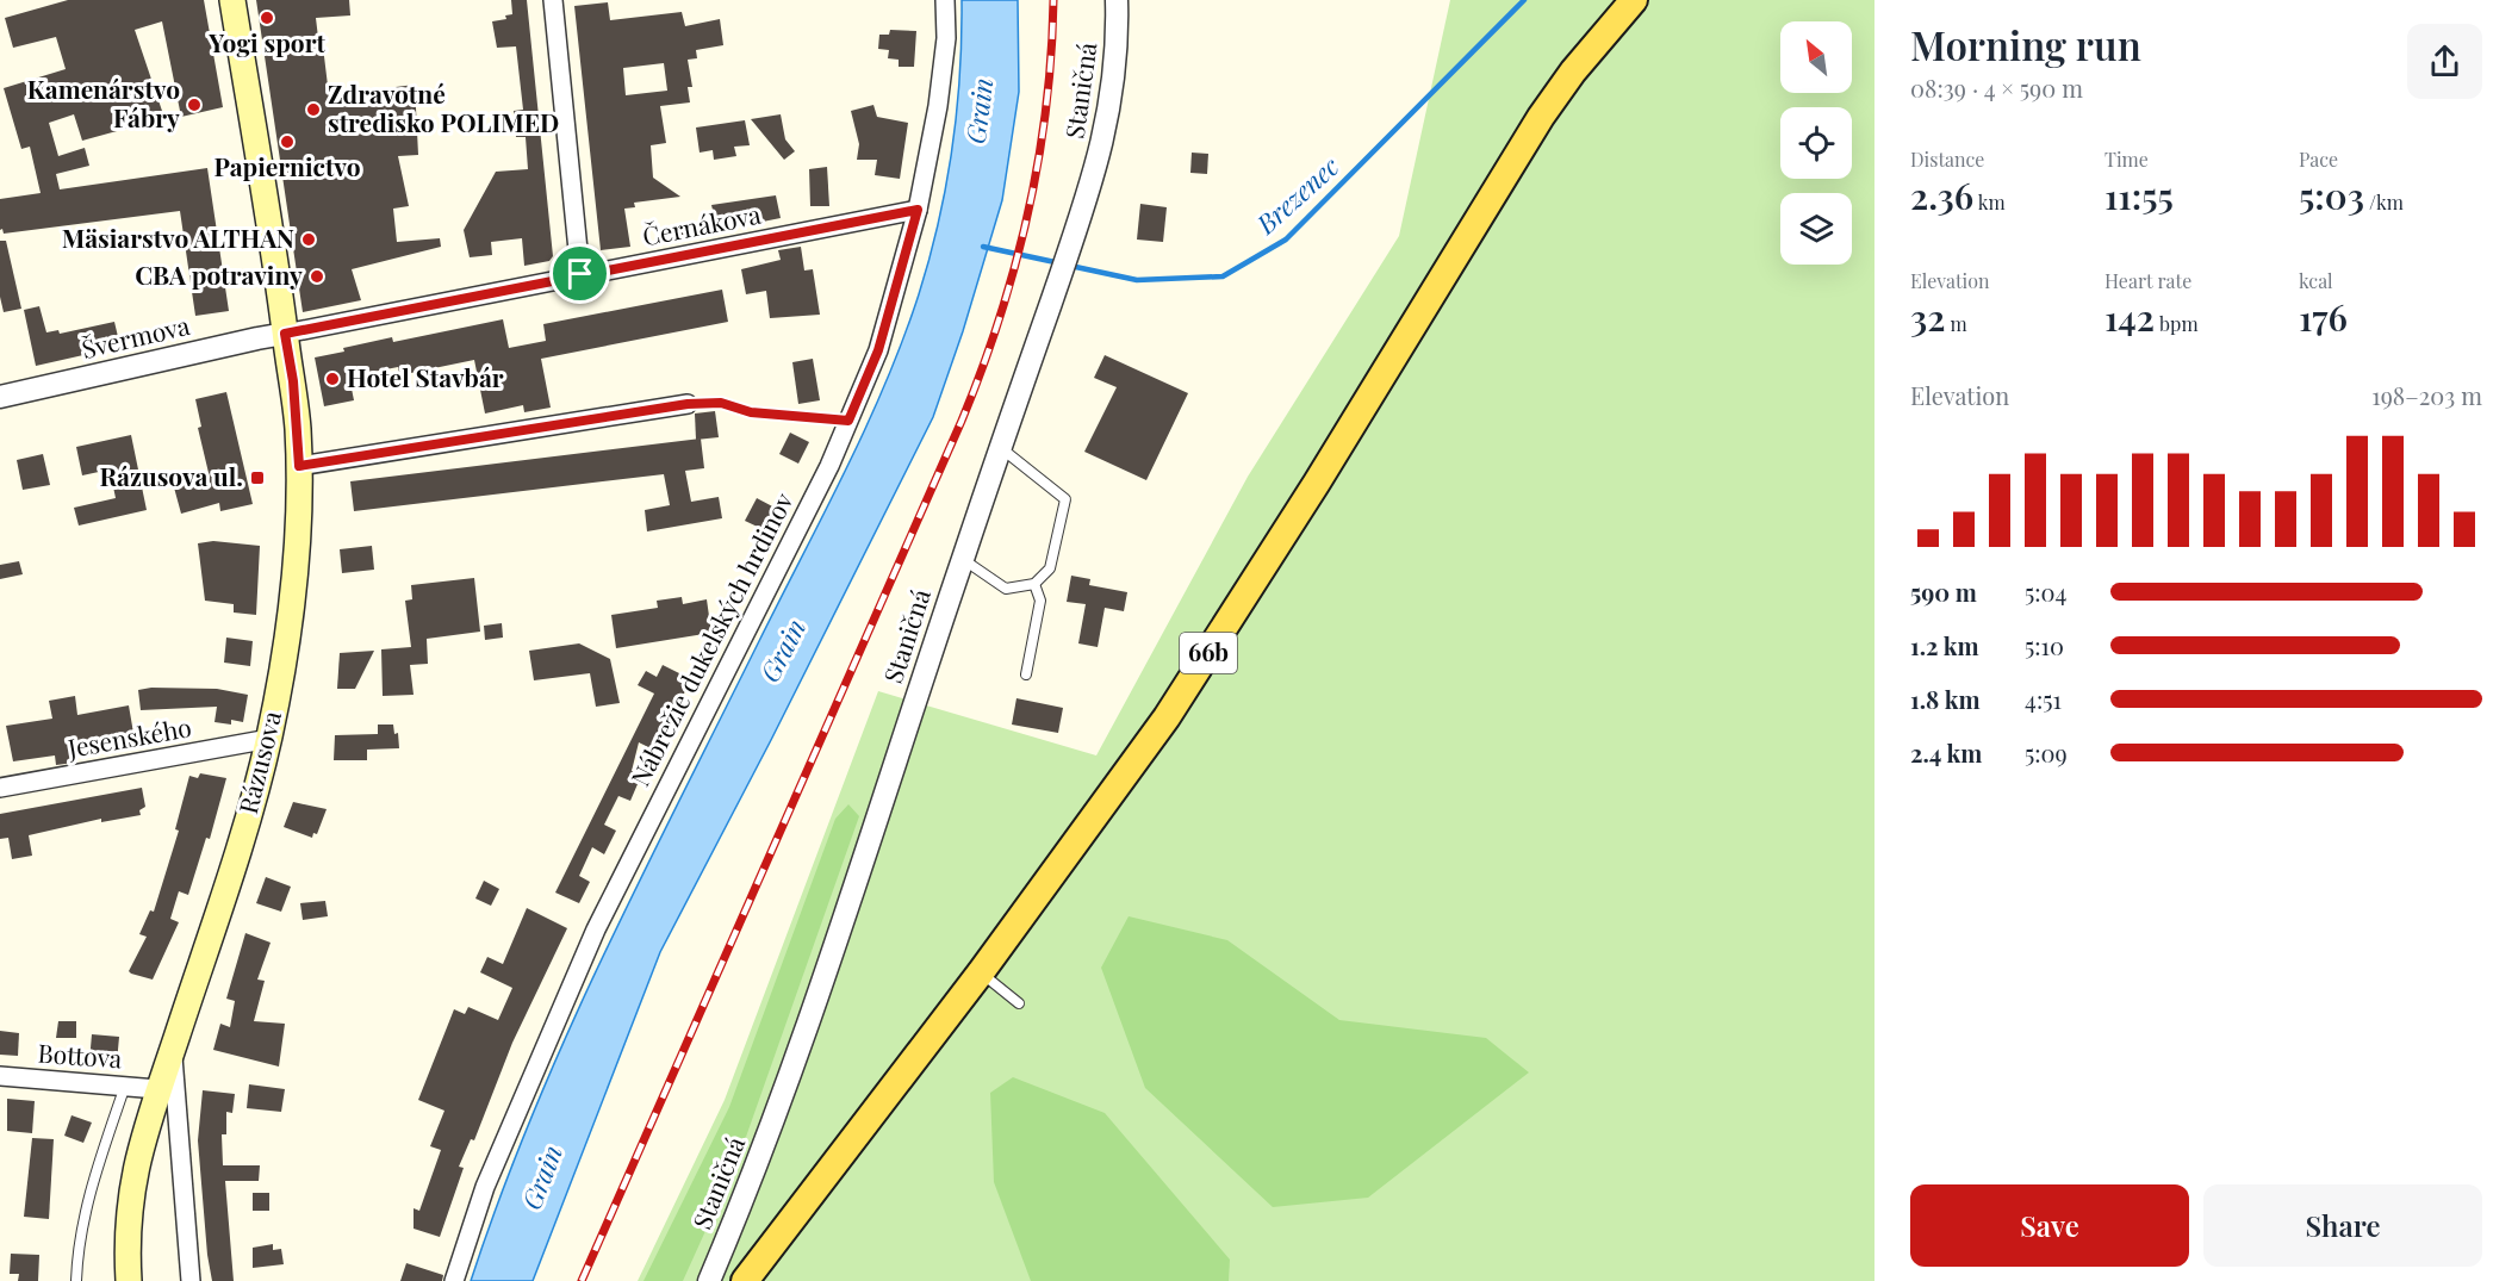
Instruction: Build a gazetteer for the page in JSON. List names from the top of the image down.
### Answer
{
  "streets": {
    "main road": ["66b", "Rázusova"],
    "street": [
      "Staničná",
      "Černákova",
      "Švermova",
      "Nábrežie dukelských hrdinov",
      "Jesenského",
      "Bottova"
    ]
  },
  "crossings": [
    ["Černákova", "Švermova"],
    ["Černákova", "Nábrežie dukelských hrdinov"],
    ["Černákova", "Rázusova"],
    ["Švermova", "Rázusova"],
    ["Jesenského", "Rázusova"],
    ["Rázusova", "Bottova"]
  ],
  "water": ["Grain", "Brezenec"],
  "places": {
    "other": [
      "Yogi sport",
      "Kamenárstvo Fábry",
      "Zdravotné stredisko POLIMED",
      "Papiernictvo",
      "Mäsiarstvo ALTHAN",
      "CBA potraviny",
      "Hotel Stavbár"
    ],
    "transit": ["Rázusova ul."]
  },
  "north": "top left",
  "page": {
    "heading": ["Morning run", "08:39 · 4 × 590 m"],
    "stats": [
      ["Distance", "2.36 km"],
      ["Time", "11:55"],
      ["Pace", "5:03 /km"],
      ["Elevation", "32 m"],
      ["Heart rate", "142 bpm"],
      ["kcal", "176"]
    ],
    "chart": ["Elevation", "198–203 m"],
    "list": [
      {
        "name": "590 m",
        "note": "5:04"
      },
      {
        "name": "1.2 km",
        "note": "5:10"
      },
      {
        "name": "1.8 km",
        "note": "4:51"
      },
      {
        "name": "2.4 km",
        "note": "5:09"
      }
    ],
    "buttons": ["Save", "Share"]
  }
}
